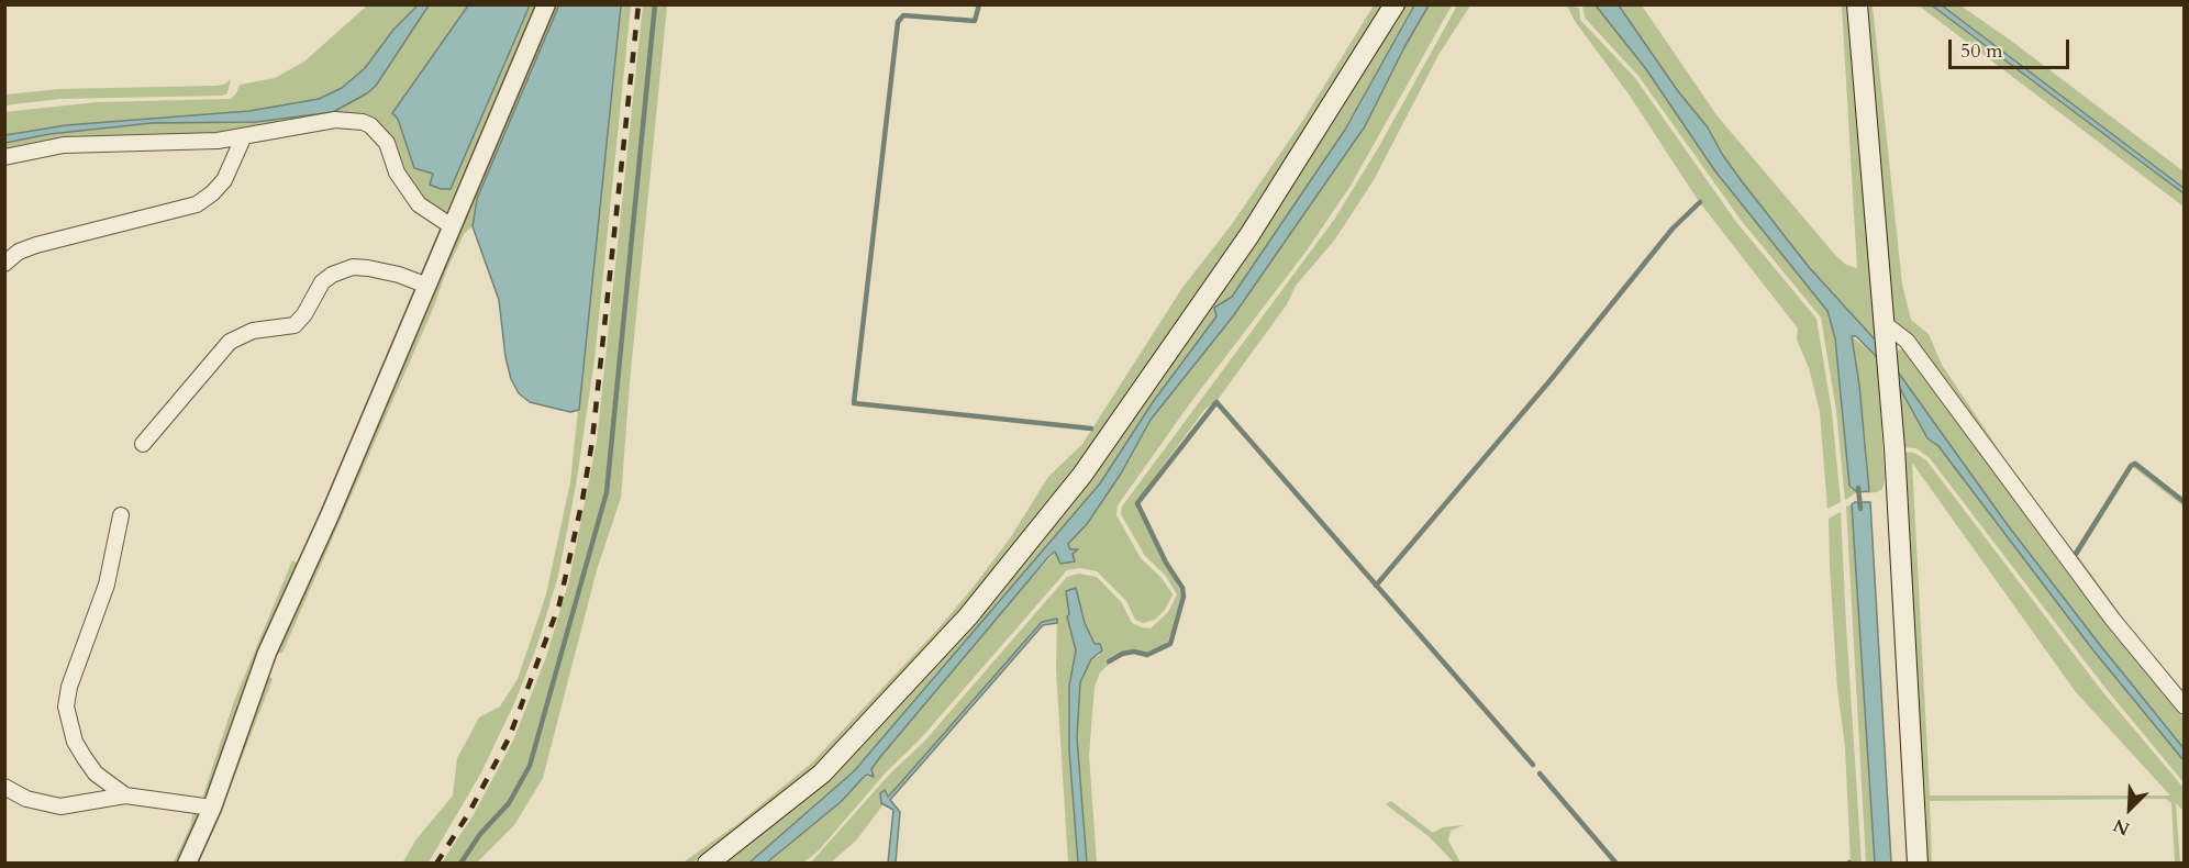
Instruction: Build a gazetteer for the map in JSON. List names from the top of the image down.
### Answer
{
  "scale_bar": "50 m",
  "north": "bottom left"
}
